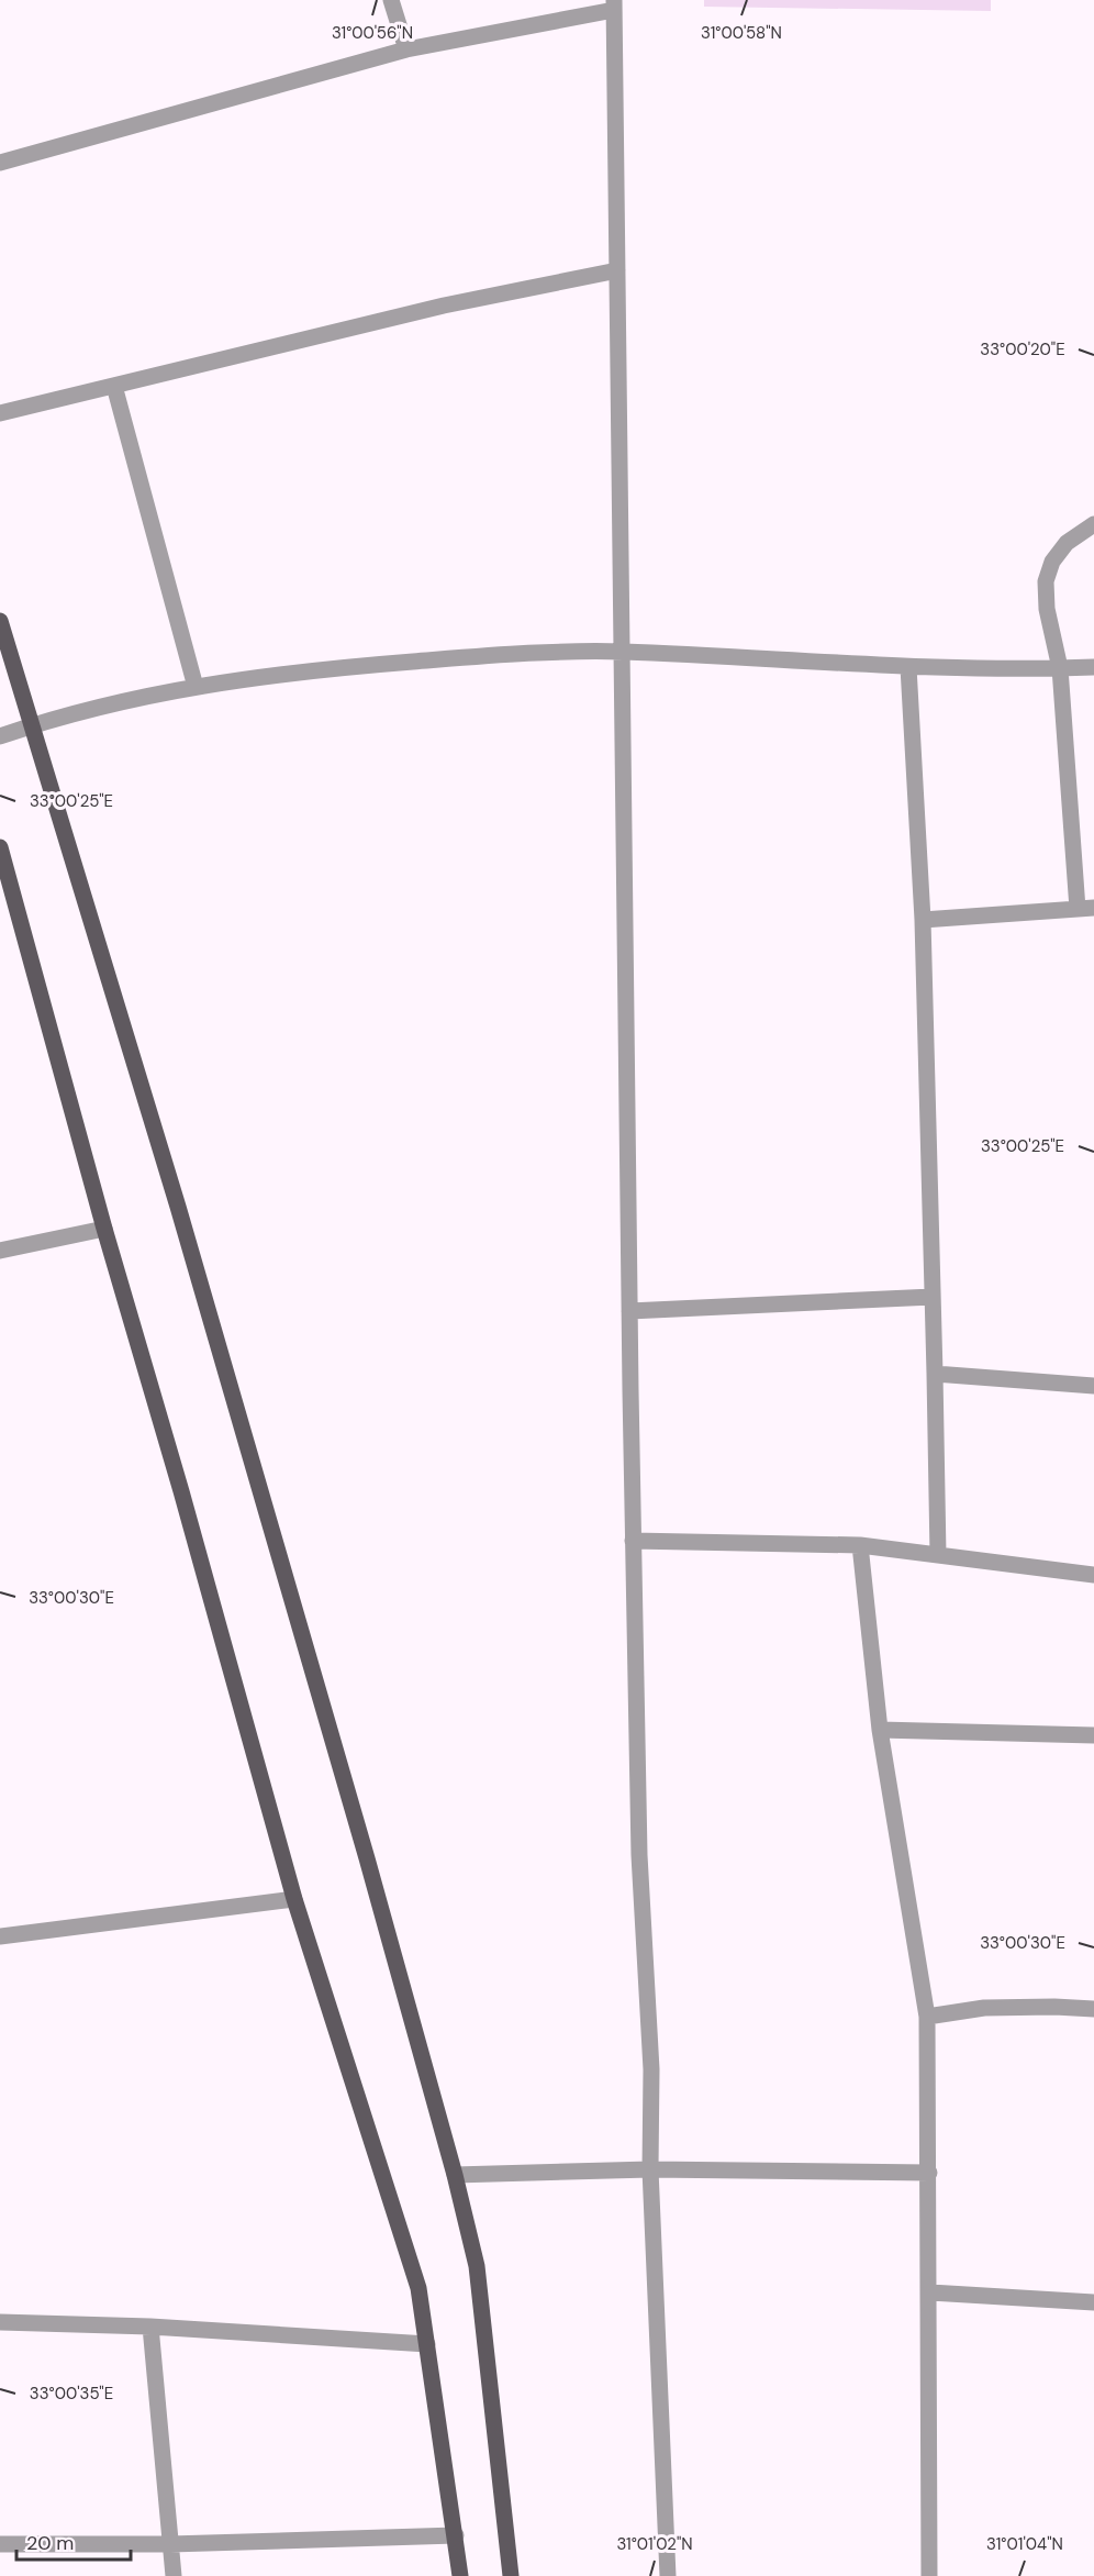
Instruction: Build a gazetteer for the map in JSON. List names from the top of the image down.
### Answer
{
  "scale_bar": "20 m",
  "coordinates": [
    "31°00'56\"N",
    "31°00'58\"N",
    "33°00'20\"E",
    "33°00'25\"E",
    "33°00'30\"E",
    "33°00'35\"E",
    "31°01'02\"N",
    "31°01'04\"N"
  ]
}
